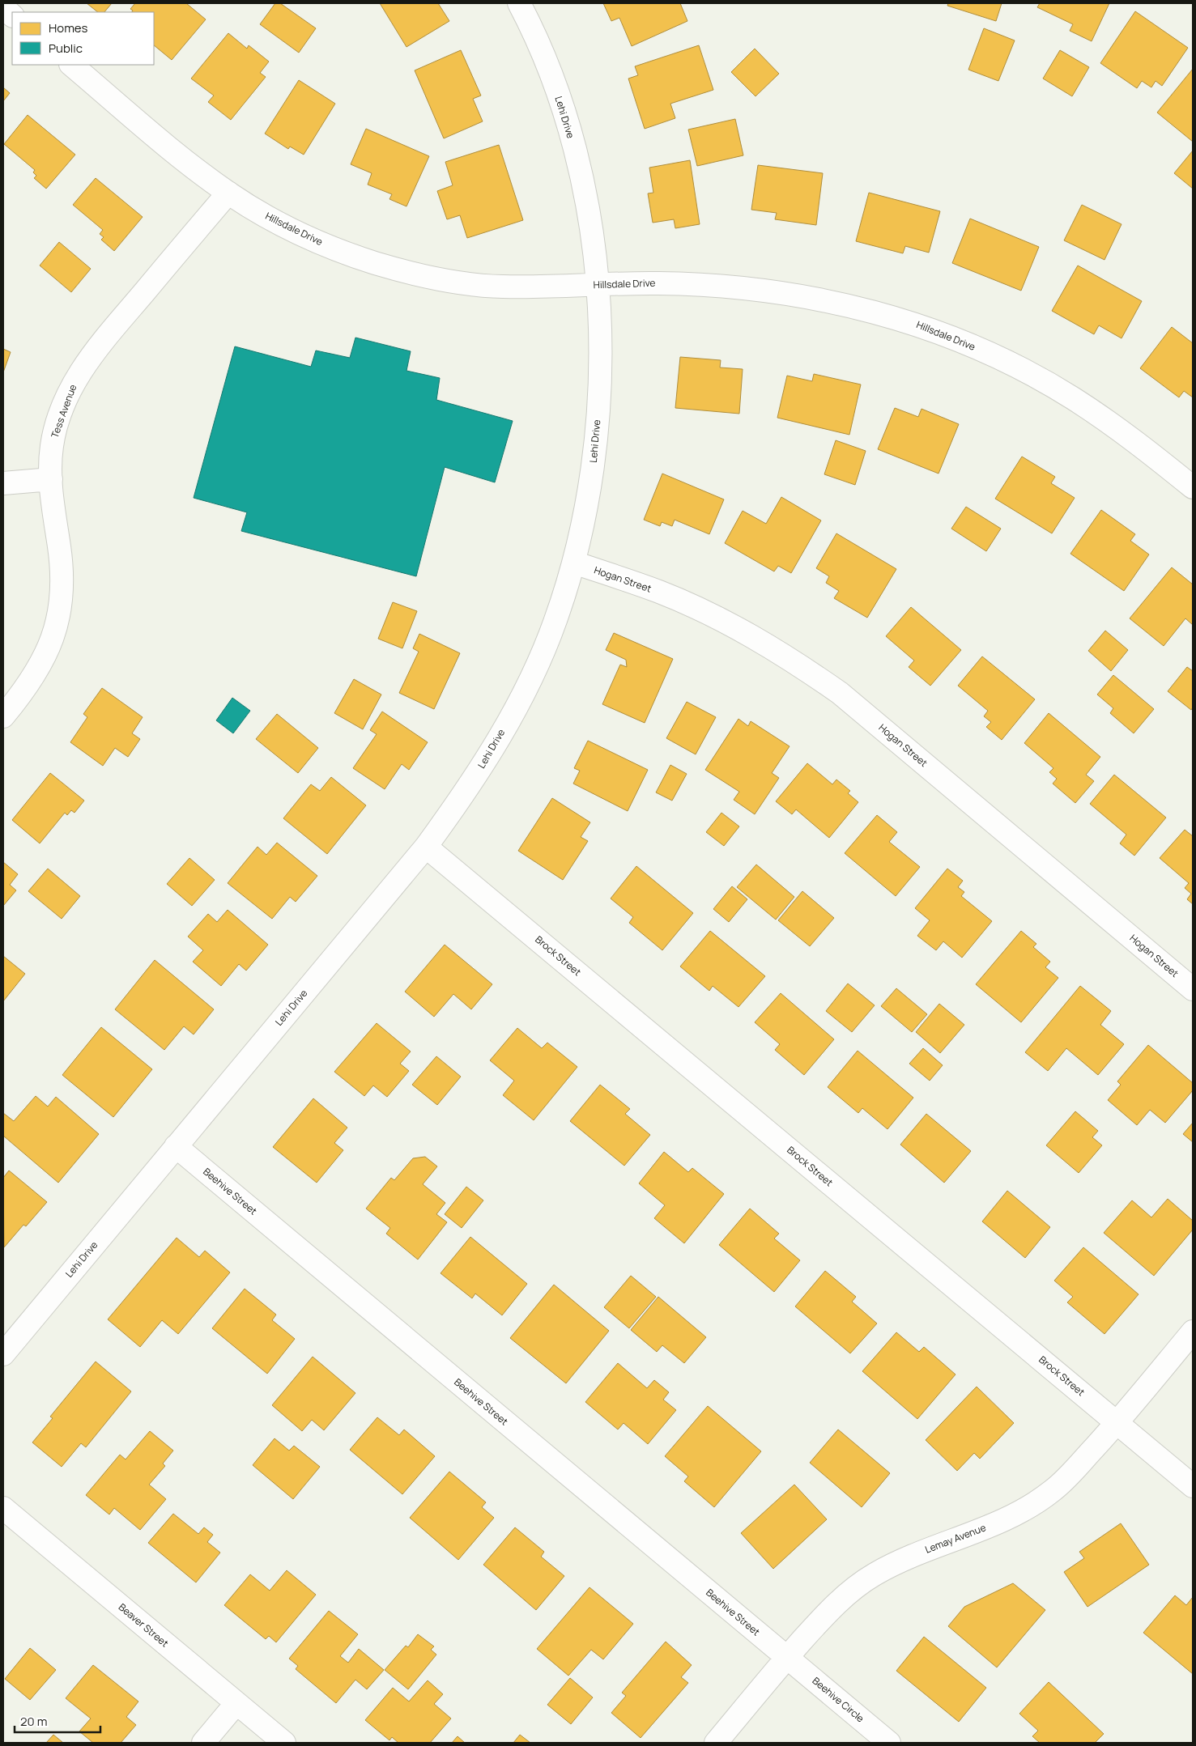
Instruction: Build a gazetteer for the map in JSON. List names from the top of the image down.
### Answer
{
  "streets": {
    "street": [
      "Lehi Drive",
      "Hillsdale Drive",
      "Tess Avenue",
      "Hogan Street",
      "Brock Street",
      "Beehive Street",
      "Lemay Avenue",
      "Beaver Street",
      "Beehive Circle"
    ]
  },
  "crossings": [
    ["Lehi Drive", "Hillsdale Drive"],
    ["Lehi Drive", "Hogan Street"],
    ["Lehi Drive", "Brock Street"],
    ["Lehi Drive", "Beehive Street"],
    ["Hillsdale Drive", "Tess Avenue"],
    ["Brock Street", "Lemay Avenue"],
    ["Beehive Street", "Lemay Avenue"],
    ["Beehive Street", "Beehive Circle"],
    ["Lemay Avenue", "Beehive Circle"]
  ],
  "legend": ["Homes", "Public"],
  "scale_bar": "20 m"
}
